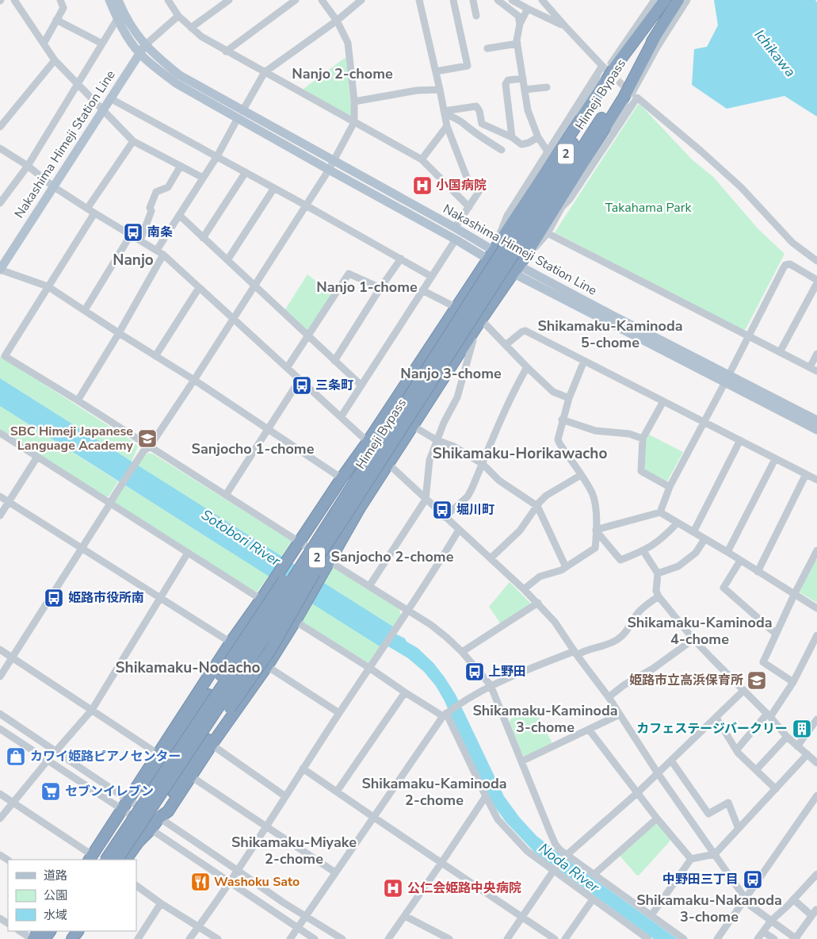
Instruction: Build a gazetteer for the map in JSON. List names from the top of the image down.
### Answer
{
  "streets": {
    "highway": ["Himeji Bypass", "2"],
    "main road": ["Nakashima Himeji Station Line"]
  },
  "districts": [
    "Nanjo 2-chome",
    "Nanjo",
    "Nanjo 1-chome",
    "Shikamaku-Kaminoda 5-chome",
    "Nanjo 3-chome",
    "Sanjocho 1-chome",
    "Shikamaku-Horikawacho",
    "Sanjocho 2-chome",
    "Shikamaku-Kaminoda 4-chome",
    "Shikamaku-Nodacho",
    "Shikamaku-Kaminoda 3-chome",
    "Shikamaku-Kaminoda 2-chome",
    "Shikamaku-Miyake 2-chome",
    "Shikamaku-Nakanoda 3-chome"
  ],
  "water": ["Ichikawa", "Sotobori River", "Noda River"],
  "parks": ["Takahama Park"],
  "places": {
    "hospital": ["小国病院", "公仁会姫路中央病院"],
    "bus stop": [
      "南条",
      "三条町",
      "堀川町",
      "姫路市役所南",
      "上野田",
      "中野田三丁目"
    ],
    "school or university": ["SBC Himeji Japanese Language Academy", "姫路市立高浜保育所"],
    "building": ["カフェステージバークリー"],
    "shop": ["カワイ姫路ピアノセンター"],
    "supermarket": ["セブンイレブン"],
    "restaurant": ["Washoku Sato"]
  },
  "legend": ["道路", "公園", "水域"]
}
